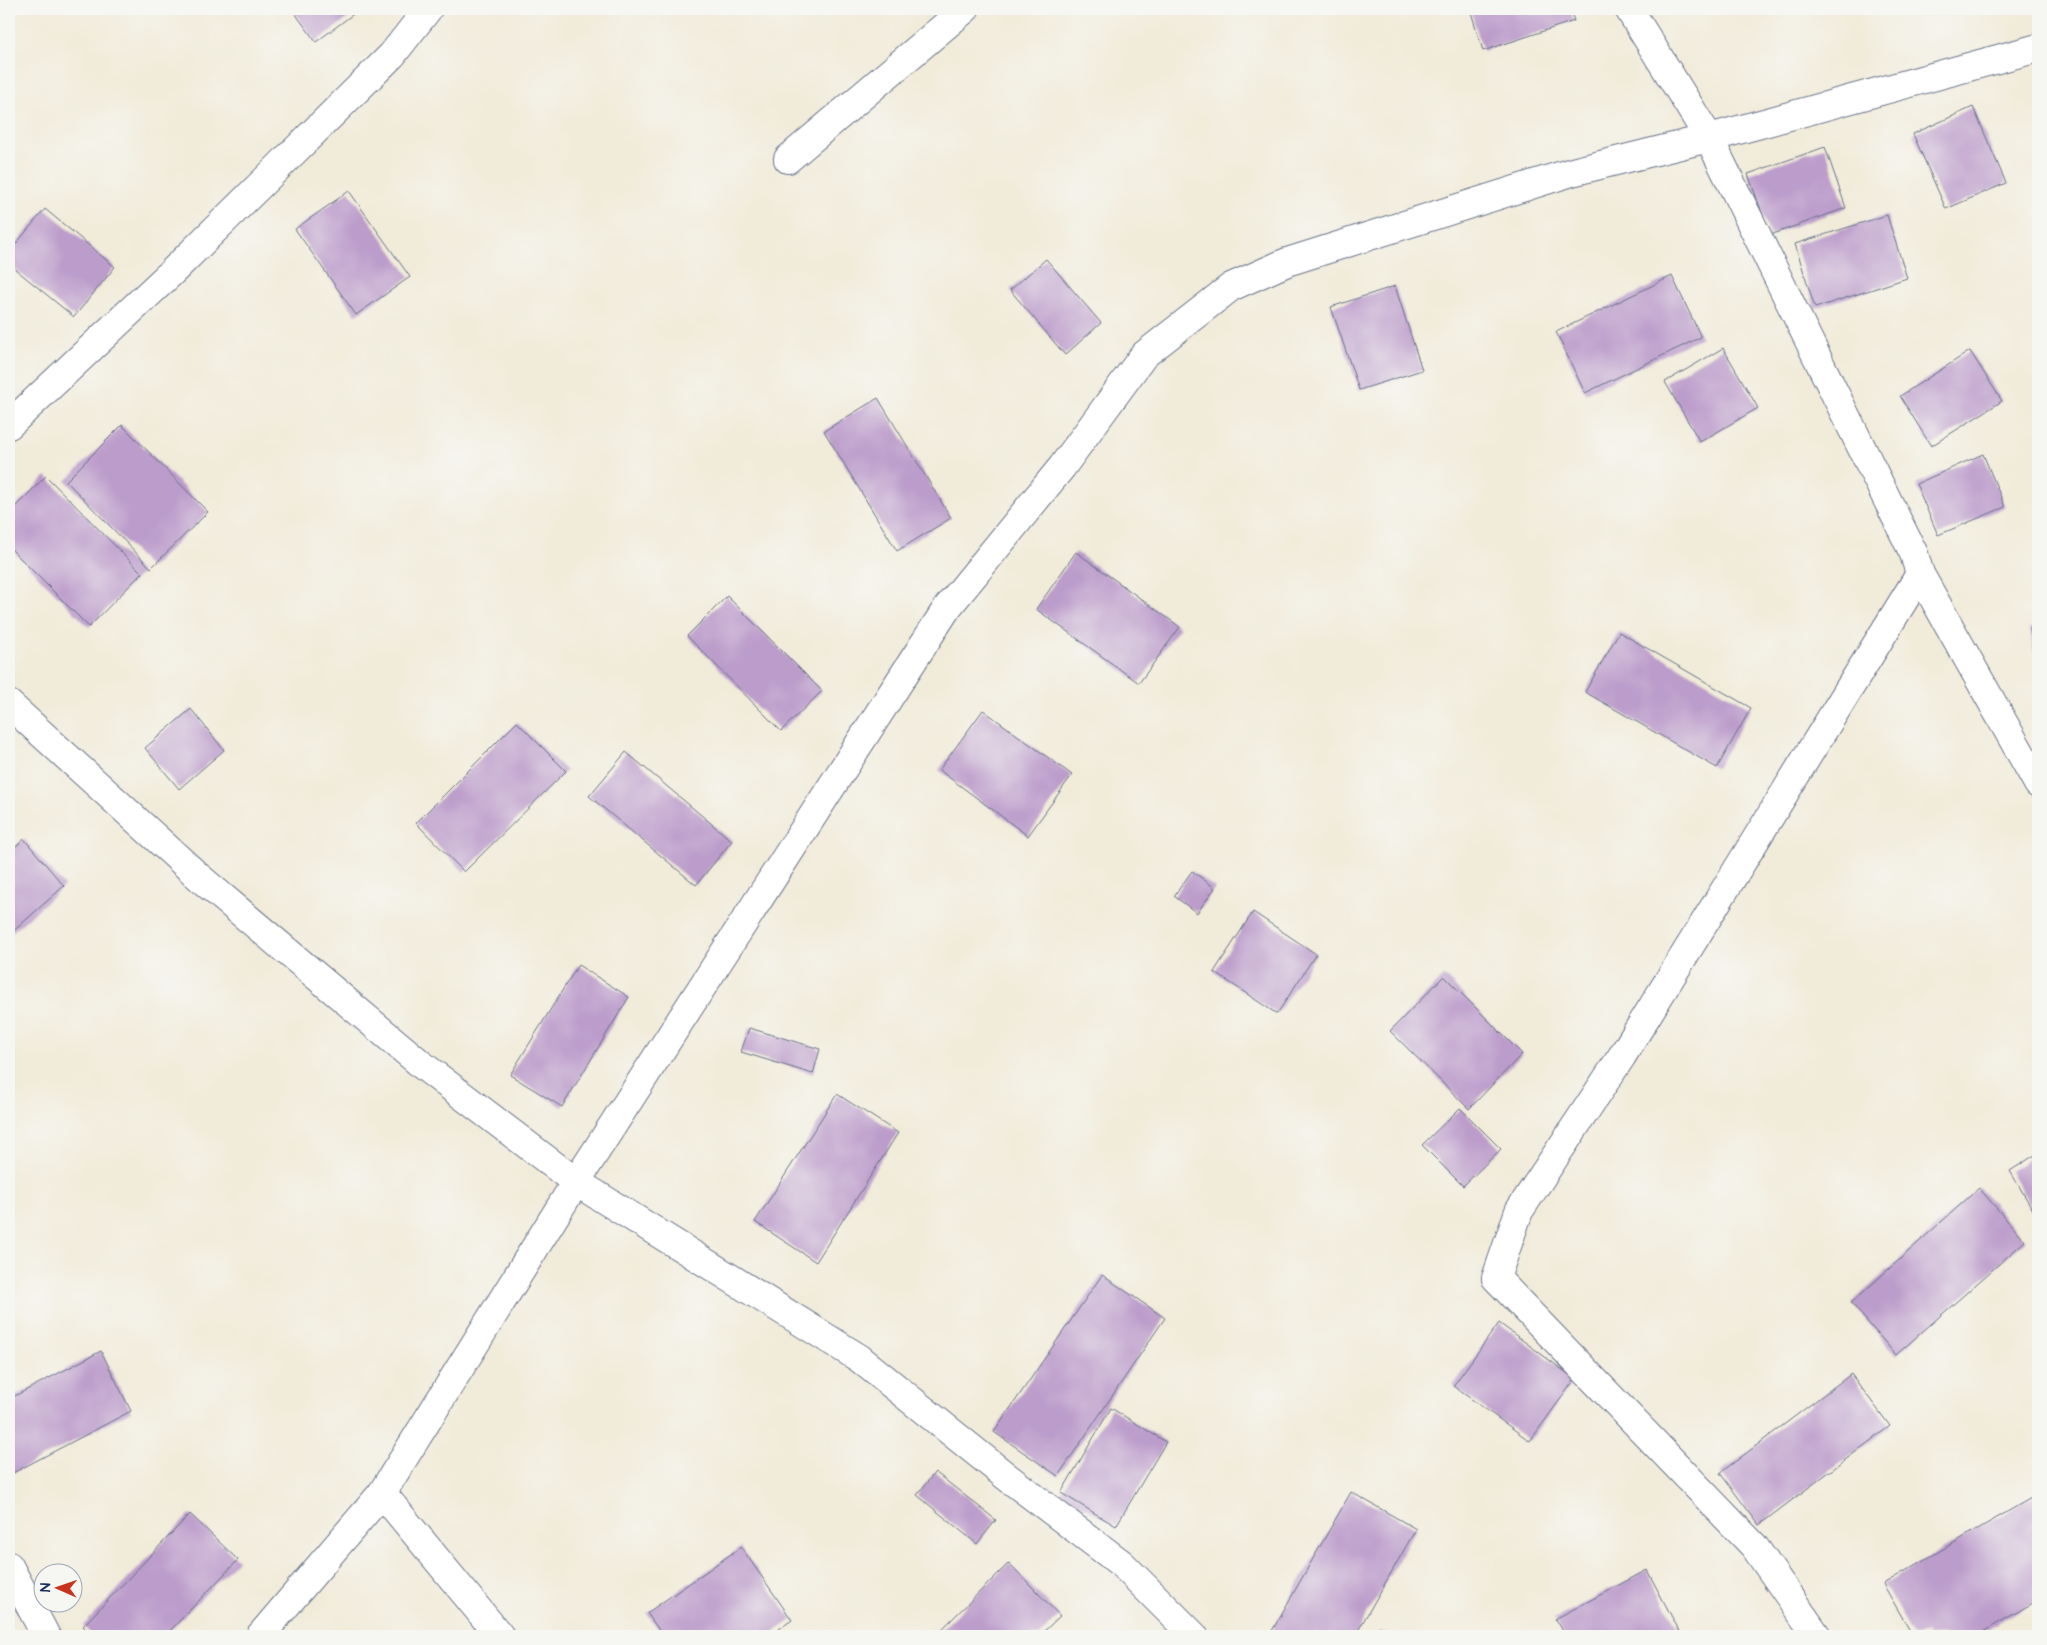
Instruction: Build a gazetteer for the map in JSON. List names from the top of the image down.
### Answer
{
  "north": "left"
}
